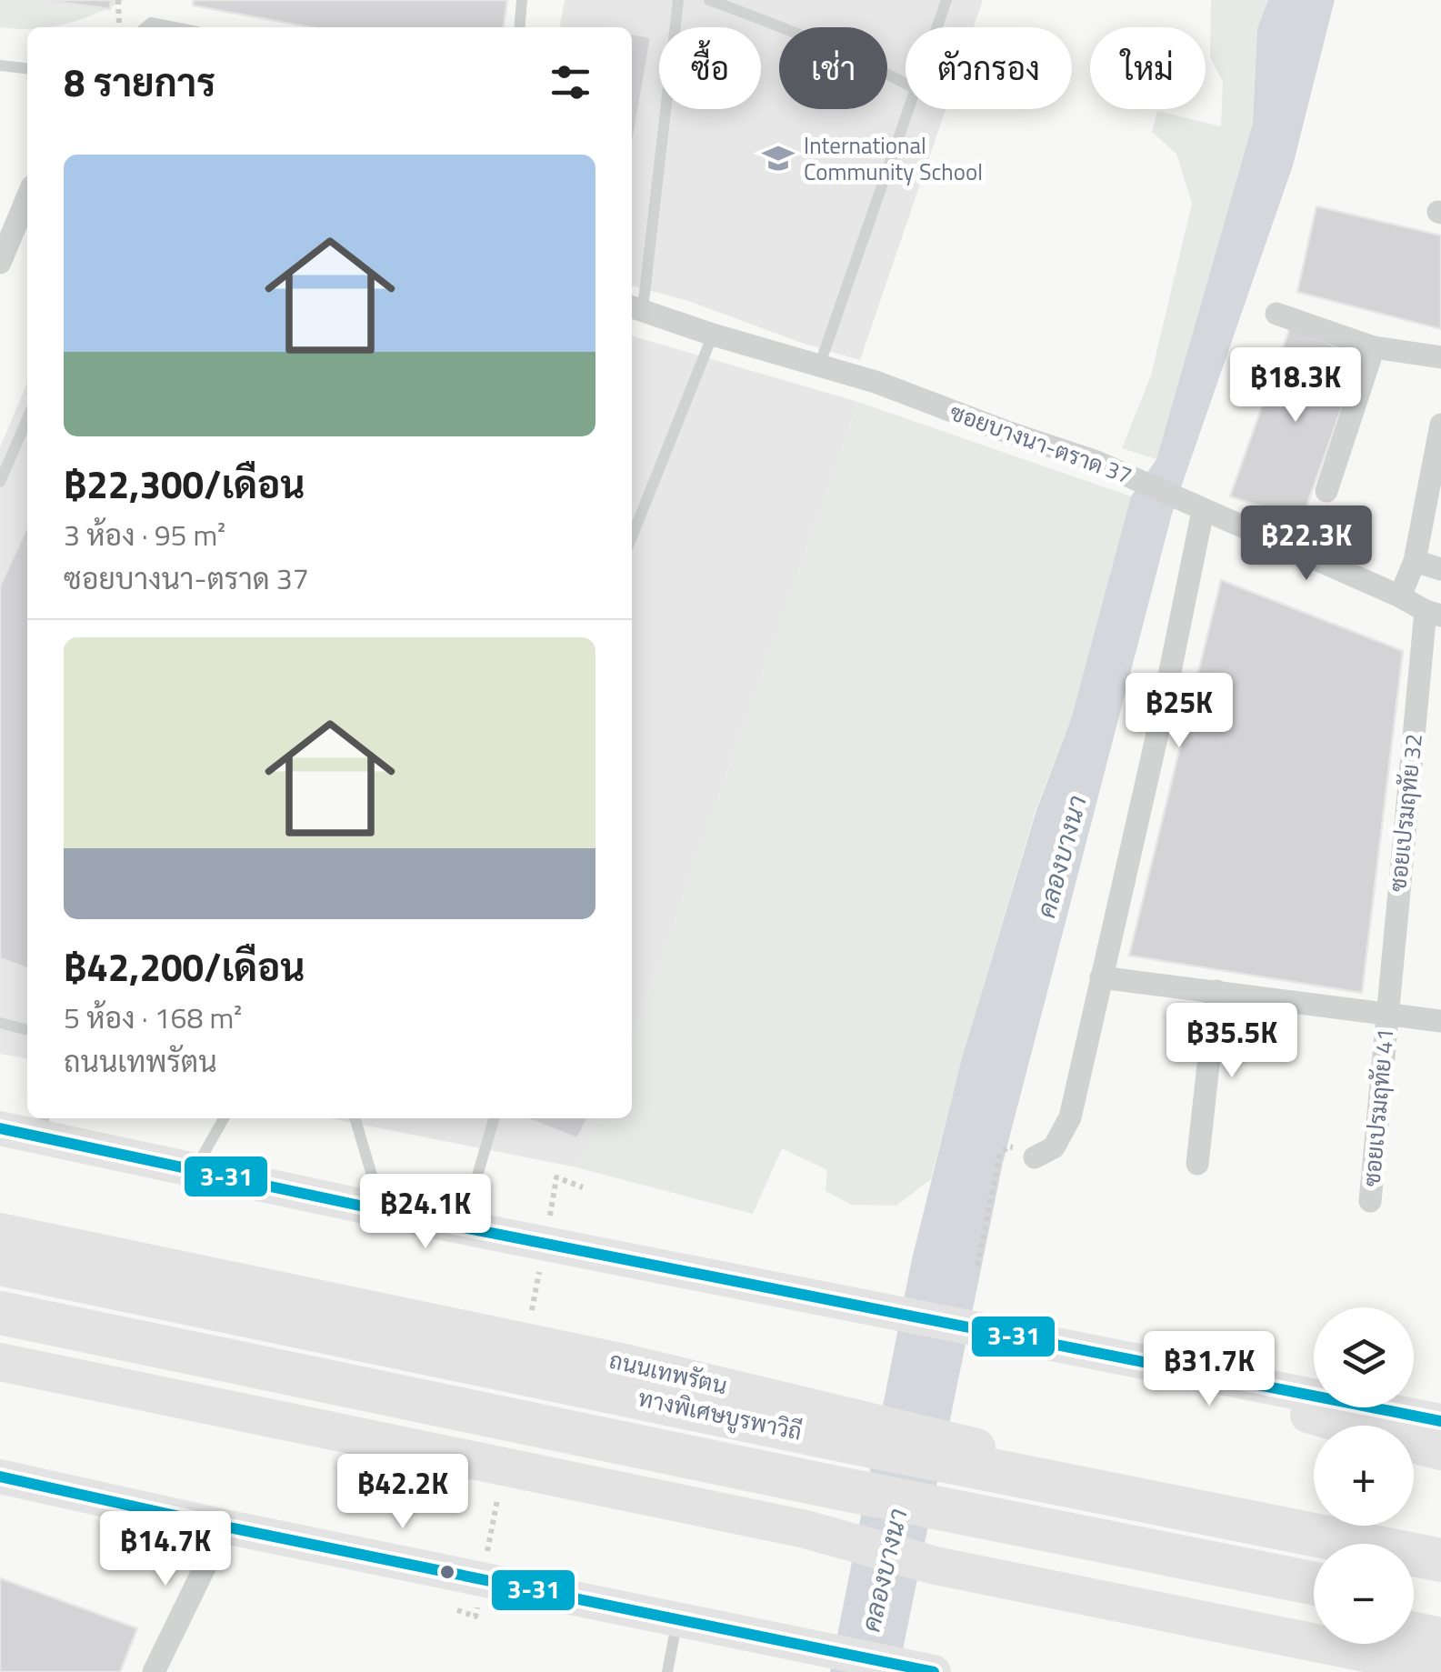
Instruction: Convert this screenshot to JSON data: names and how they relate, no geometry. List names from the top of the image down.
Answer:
{
  "streets": {
    "highway": ["ถนนเทพรัตน", "ทางพิเศษบูรพาวิถี"],
    "street": ["ซอยบางนา-ตราด 37", "ซอยเปรมฤทัย 32", "ซอยเปรมฤทัย 41"]
  },
  "crossings": [
    ["ซอยบางนา-ตราด 37", "ซอยเปรมฤทัย 32"],
    ["ซอยเปรมฤทัย 32", "ซอยเปรมฤทัย 41"]
  ],
  "water": ["คลองบางนา"],
  "places": {
    "school or university": ["International Community School"]
  },
  "lines": ["transit line 3-31"],
  "page": {
    "chip": [
      "ซื้อ",
      "เช่า",
      "ตัวกรอง",
      "ใหม่"
    ],
    "heading": "8 รายการ",
    "list": [
      {
        "name": "฿22,300/เดือน",
        "note": "3 ห้อง · 95 m² · ซอยบางนา-ตราด 37"
      },
      {
        "name": "฿42,200/เดือน",
        "note": "5 ห้อง · 168 m² · ถนนเทพรัตน"
      }
    ],
    "price": [
      "฿18.3K",
      "฿22.3K",
      "฿25K",
      "฿35.5K",
      "฿24.1K",
      "฿31.7K",
      "฿42.2K",
      "฿14.7K"
    ],
    "map_buttons": ["+", "−"]
  }
}
